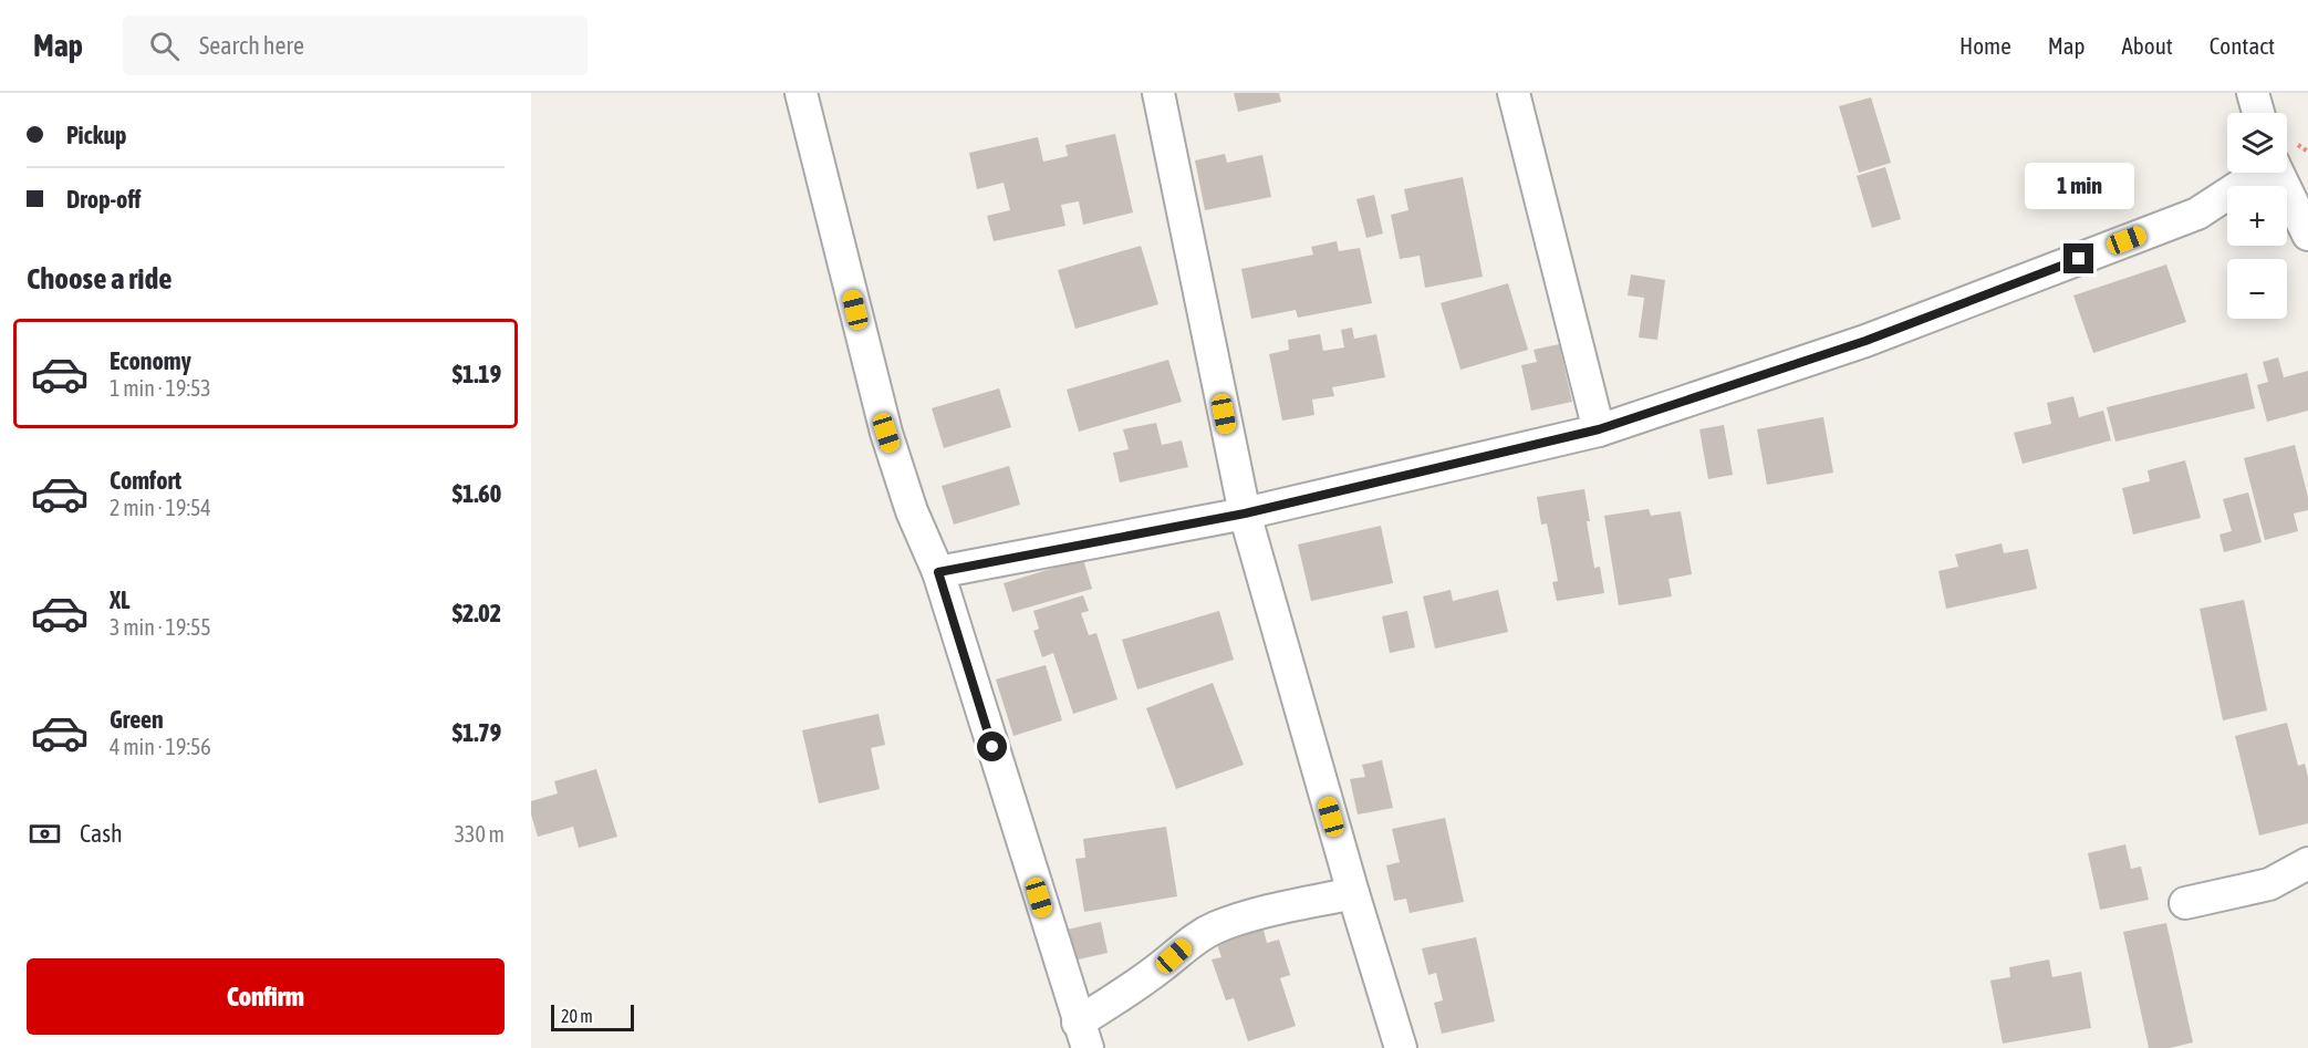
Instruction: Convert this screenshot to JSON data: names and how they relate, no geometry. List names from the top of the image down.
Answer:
{
  "scale_bar": "20 m",
  "page": {
    "header": "Map",
    "search": "Search here",
    "nav": [
      "Home",
      "Map",
      "About",
      "Contact"
    ],
    "banner": ["Pickup", "Drop-off"],
    "map_buttons": ["+", "−"],
    "bubble": "1 min",
    "heading": "Choose a ride",
    "list": [
      {
        "name": "Economy",
        "note": "1 min · 19:53",
        "value": "$1.19"
      },
      {
        "name": "Comfort",
        "note": "2 min · 19:54",
        "value": "$1.60"
      },
      {
        "name": "XL",
        "note": "3 min · 19:55",
        "value": "$2.02"
      },
      {
        "name": "Green",
        "note": "4 min · 19:56",
        "value": "$1.79"
      }
    ],
    "pay": ["Cash", "330 m"],
    "buttons": "Confirm",
    "scale": "20 m"
  }
}
